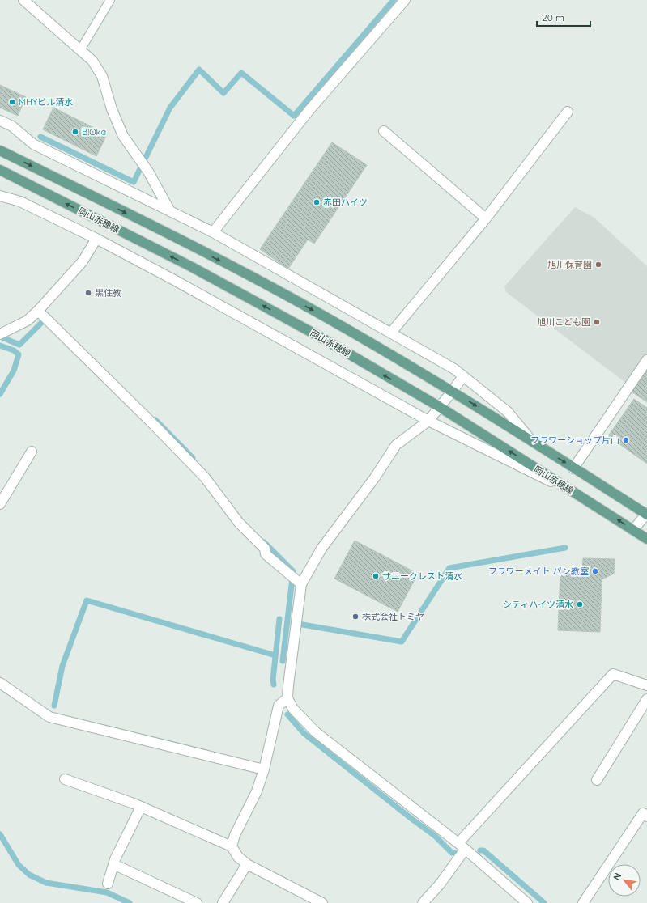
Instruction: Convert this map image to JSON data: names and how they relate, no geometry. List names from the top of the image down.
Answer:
{
  "streets": {
    "main road": ["岡山赤穂線"]
  },
  "places": [
    "MHYビル清水",
    "B!Oka",
    "赤田ハイツ",
    "旭川保育園",
    "黒住教",
    "旭川こども園",
    "フラワーショップ片山",
    "フラワーメイト パン教室",
    "サニークレスト清水",
    "シティハイツ清水",
    "株式会社トミヤ"
  ],
  "scale_bar": "20 m",
  "north": "top left"
}
